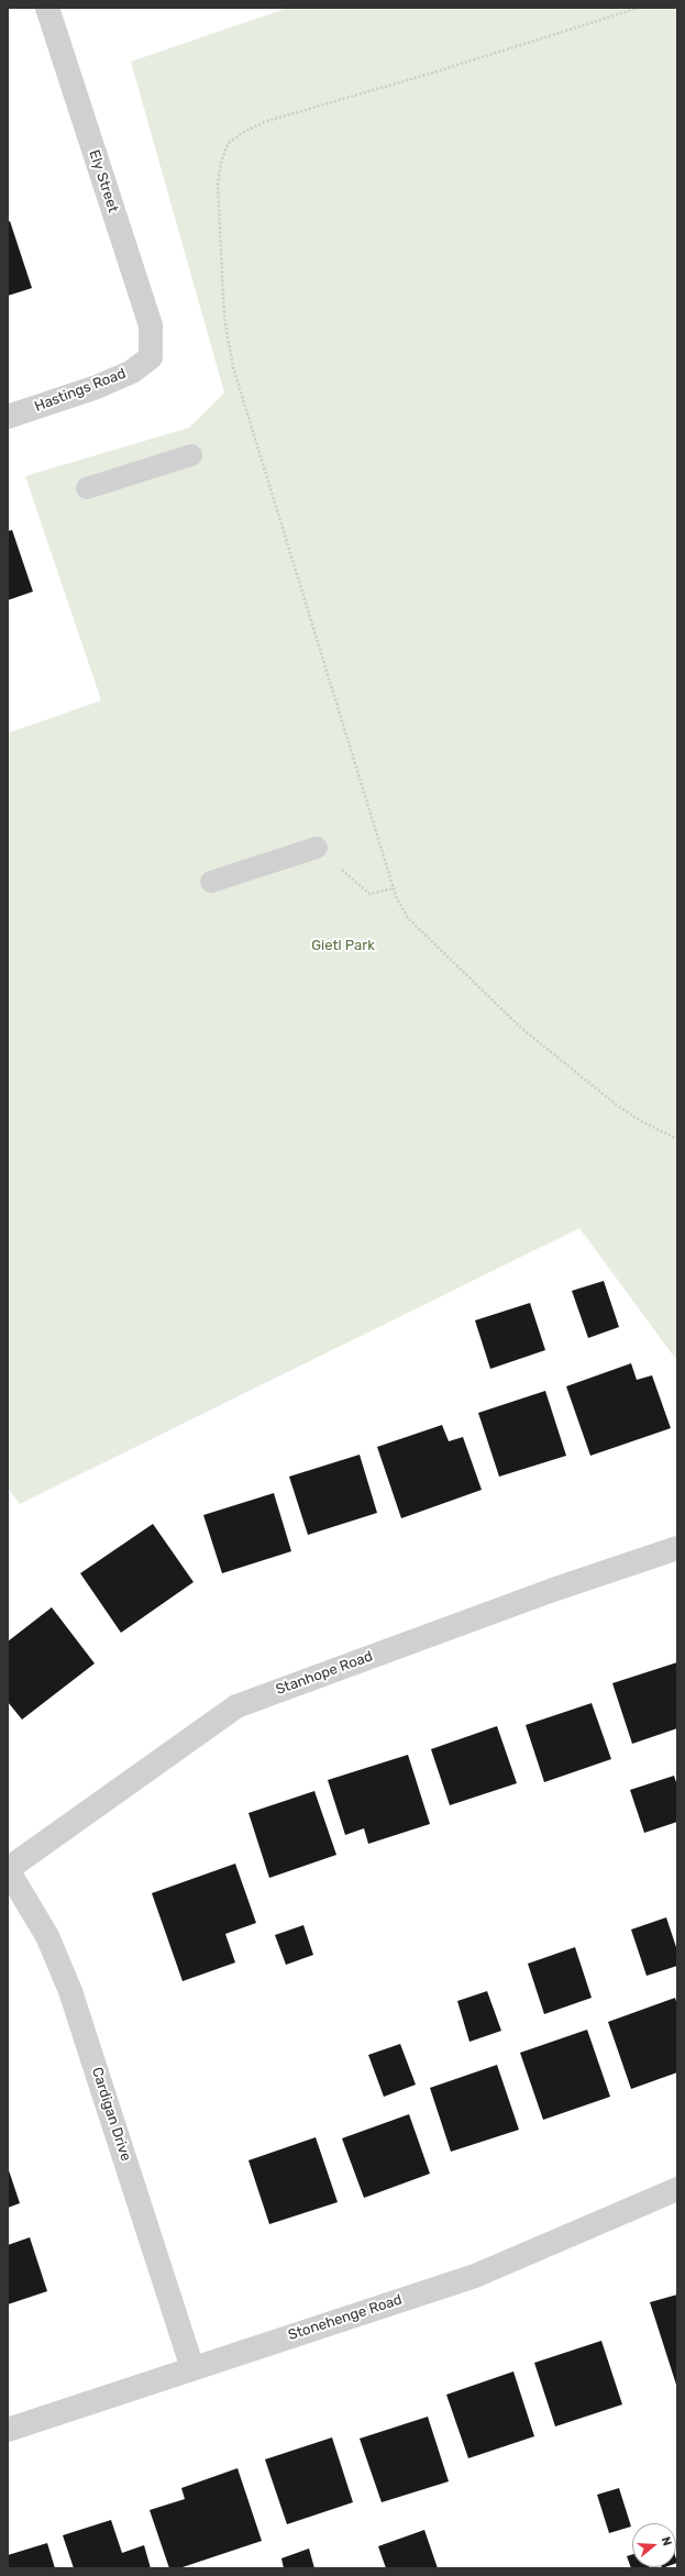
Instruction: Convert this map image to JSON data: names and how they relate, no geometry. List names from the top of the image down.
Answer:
{
  "streets": {
    "street": [
      "Ely Street",
      "Hastings Road",
      "Stanhope Road",
      "Cardigan Drive",
      "Stonehenge Road"
    ]
  },
  "crossings": [
    ["Ely Street", "Hastings Road"],
    ["Stanhope Road", "Cardigan Drive"],
    ["Cardigan Drive", "Stonehenge Road"]
  ],
  "parks": ["Gietl Park"],
  "north": "right"
}
